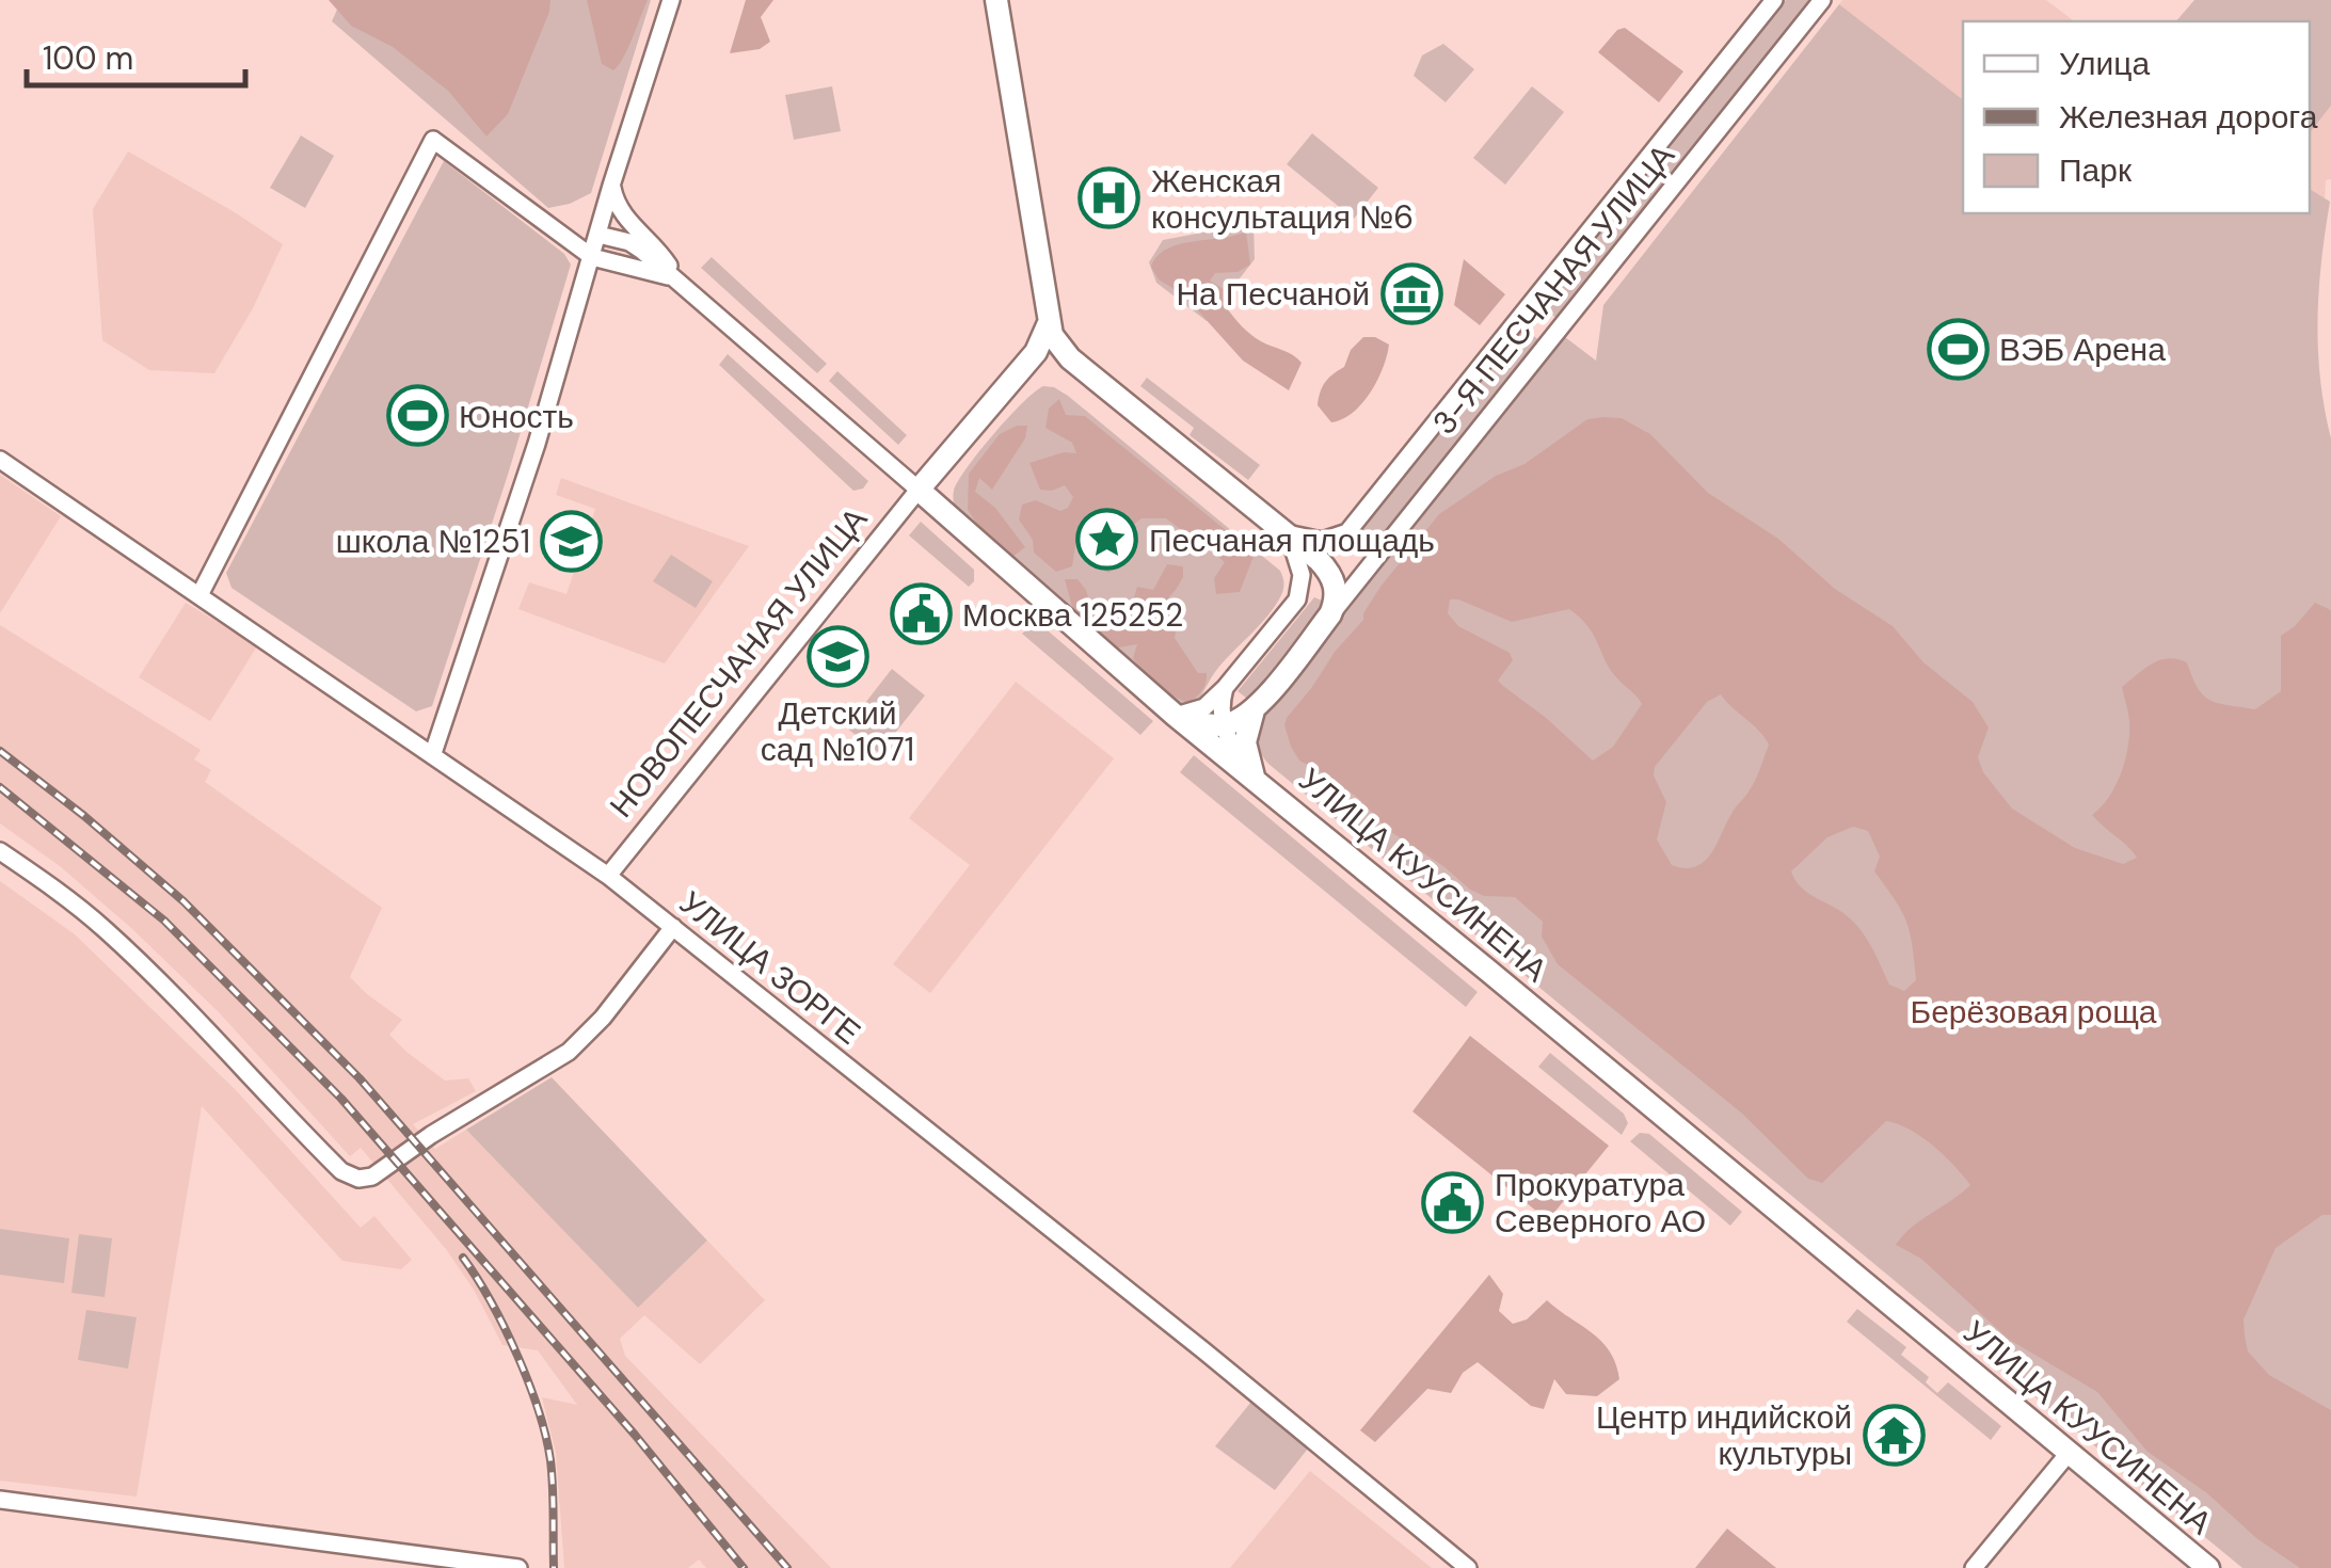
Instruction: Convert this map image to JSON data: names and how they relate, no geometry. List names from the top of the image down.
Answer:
{
  "streets": {
    "main road": ["УЛИЦА КУУСИНЕНА"],
    "street": ["3-Я ПЕСЧАНАЯ УЛИЦА", "НОВОПЕСЧАНАЯ УЛИЦА", "УЛИЦА ЗОРГЕ"]
  },
  "crossings": [
    ["НОВОПЕСЧАНАЯ УЛИЦА", "УЛИЦА КУУСИНЕНА"],
    ["НОВОПЕСЧАНАЯ УЛИЦА", "УЛИЦА ЗОРГЕ"]
  ],
  "parks": ["Берёзовая роща"],
  "places": {
    "hospital": ["Женская консультация №6"],
    "museum": ["На Песчаной"],
    "sports": ["ВЭБ Арена", "Юность"],
    "place": ["Песчаная площадь"],
    "school or university": ["школа №1251", "Детский сад №1071"],
    "public building": ["Москва 125252", "Прокуратура Северного АО"],
    "temple": ["Центр индийской культуры"]
  },
  "legend": ["Улица", "Железная дорога", "Парк"],
  "scale_bar": "100 m"
}
